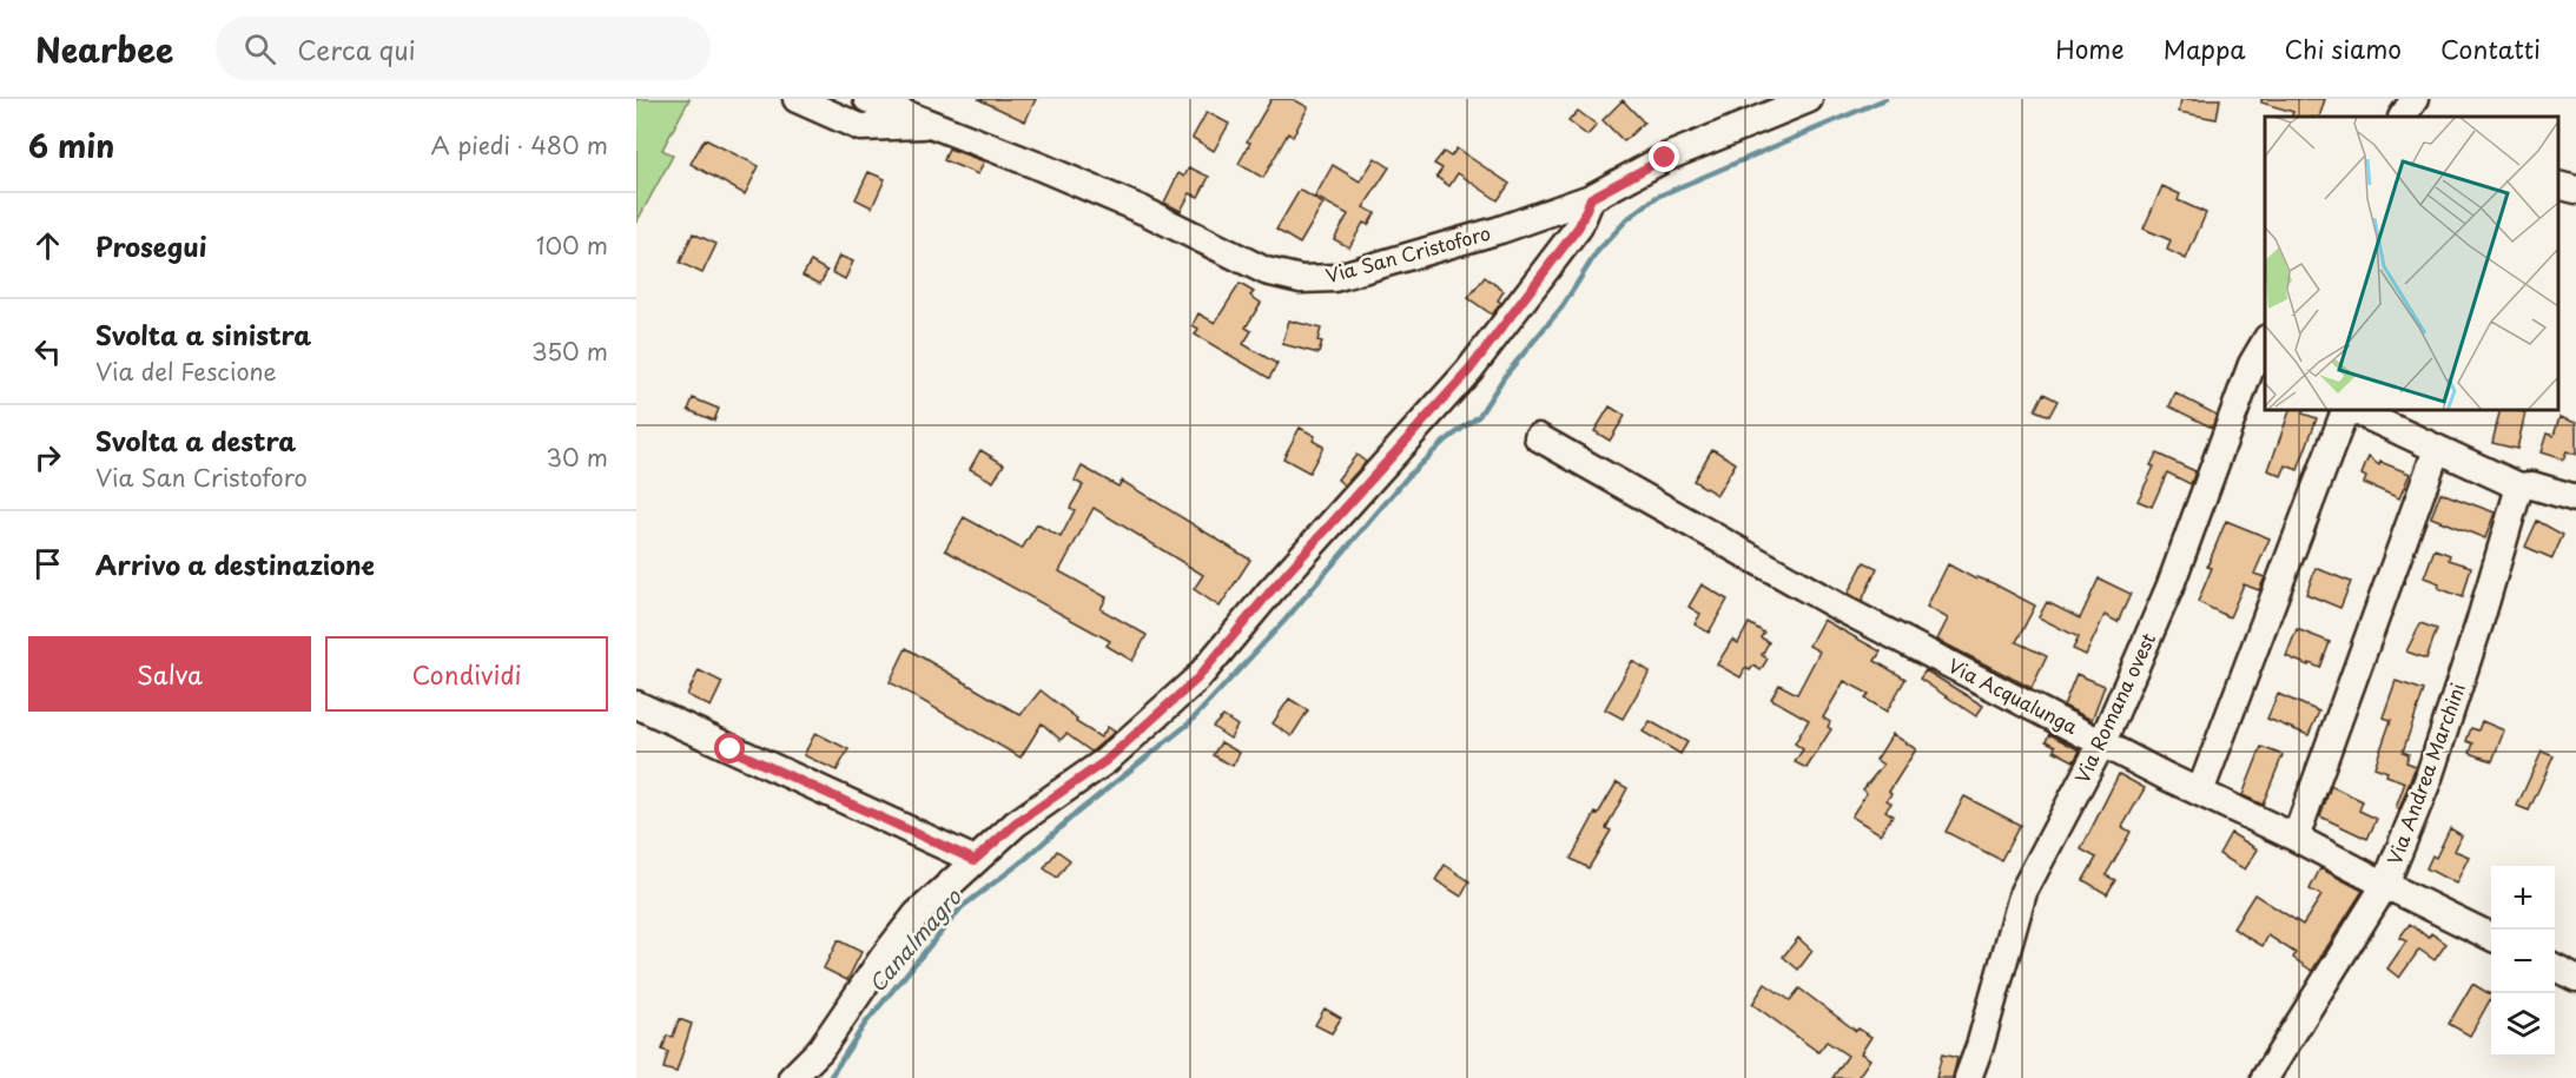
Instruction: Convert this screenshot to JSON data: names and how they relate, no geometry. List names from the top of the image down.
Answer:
{
  "streets": {
    "street": [
      "Via San Cristoforo",
      "Via Acqualunga",
      "Via Romana ovest",
      "Via Andrea Marchini"
    ]
  },
  "crossings": [
    ["Via Acqualunga", "Via Romana ovest"],
    ["Via Acqualunga", "Via Andrea Marchini"]
  ],
  "water": ["Canalmagro"],
  "page": {
    "header": "Nearbee",
    "search": "Cerca qui",
    "nav": [
      "Home",
      "Mappa",
      "Chi siamo",
      "Contatti"
    ],
    "heading": ["6 min", "A piedi · 480 m"],
    "list": [
      ["Prosegui", "100 m"],
      ["Svolta a sinistra", "Via del Fescione", "350 m"],
      ["Svolta a destra", "Via San Cristoforo", "30 m"],
      "Arrivo a destinazione"
    ],
    "buttons": ["Salva", "Condividi"],
    "map_buttons": ["+", "−"]
  }
}
